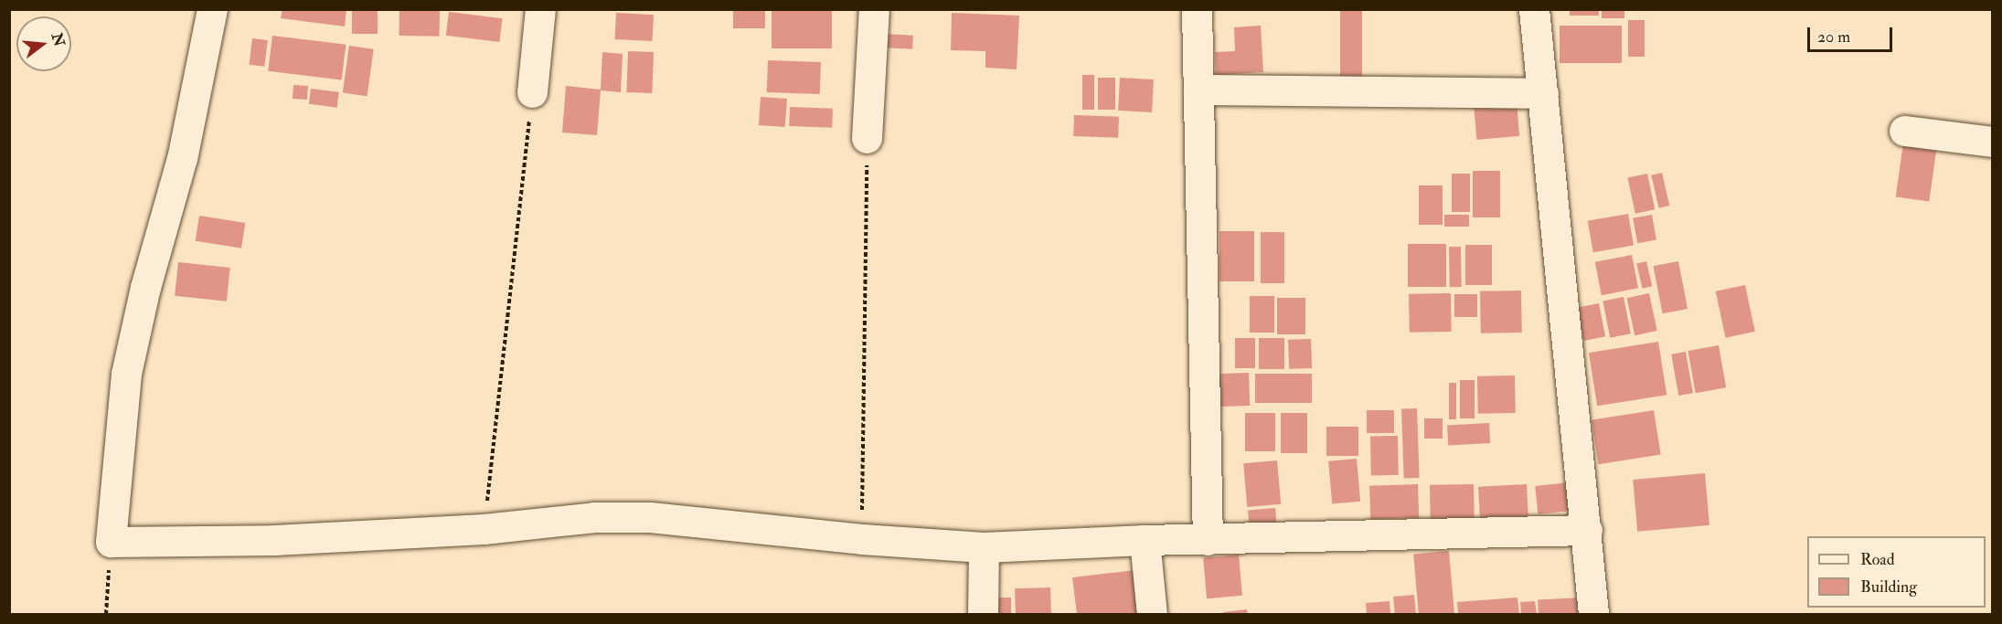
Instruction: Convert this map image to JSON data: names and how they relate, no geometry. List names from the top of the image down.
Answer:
{
  "legend": ["Road", "Building"],
  "scale_bar": "20 m",
  "north": "right"
}
